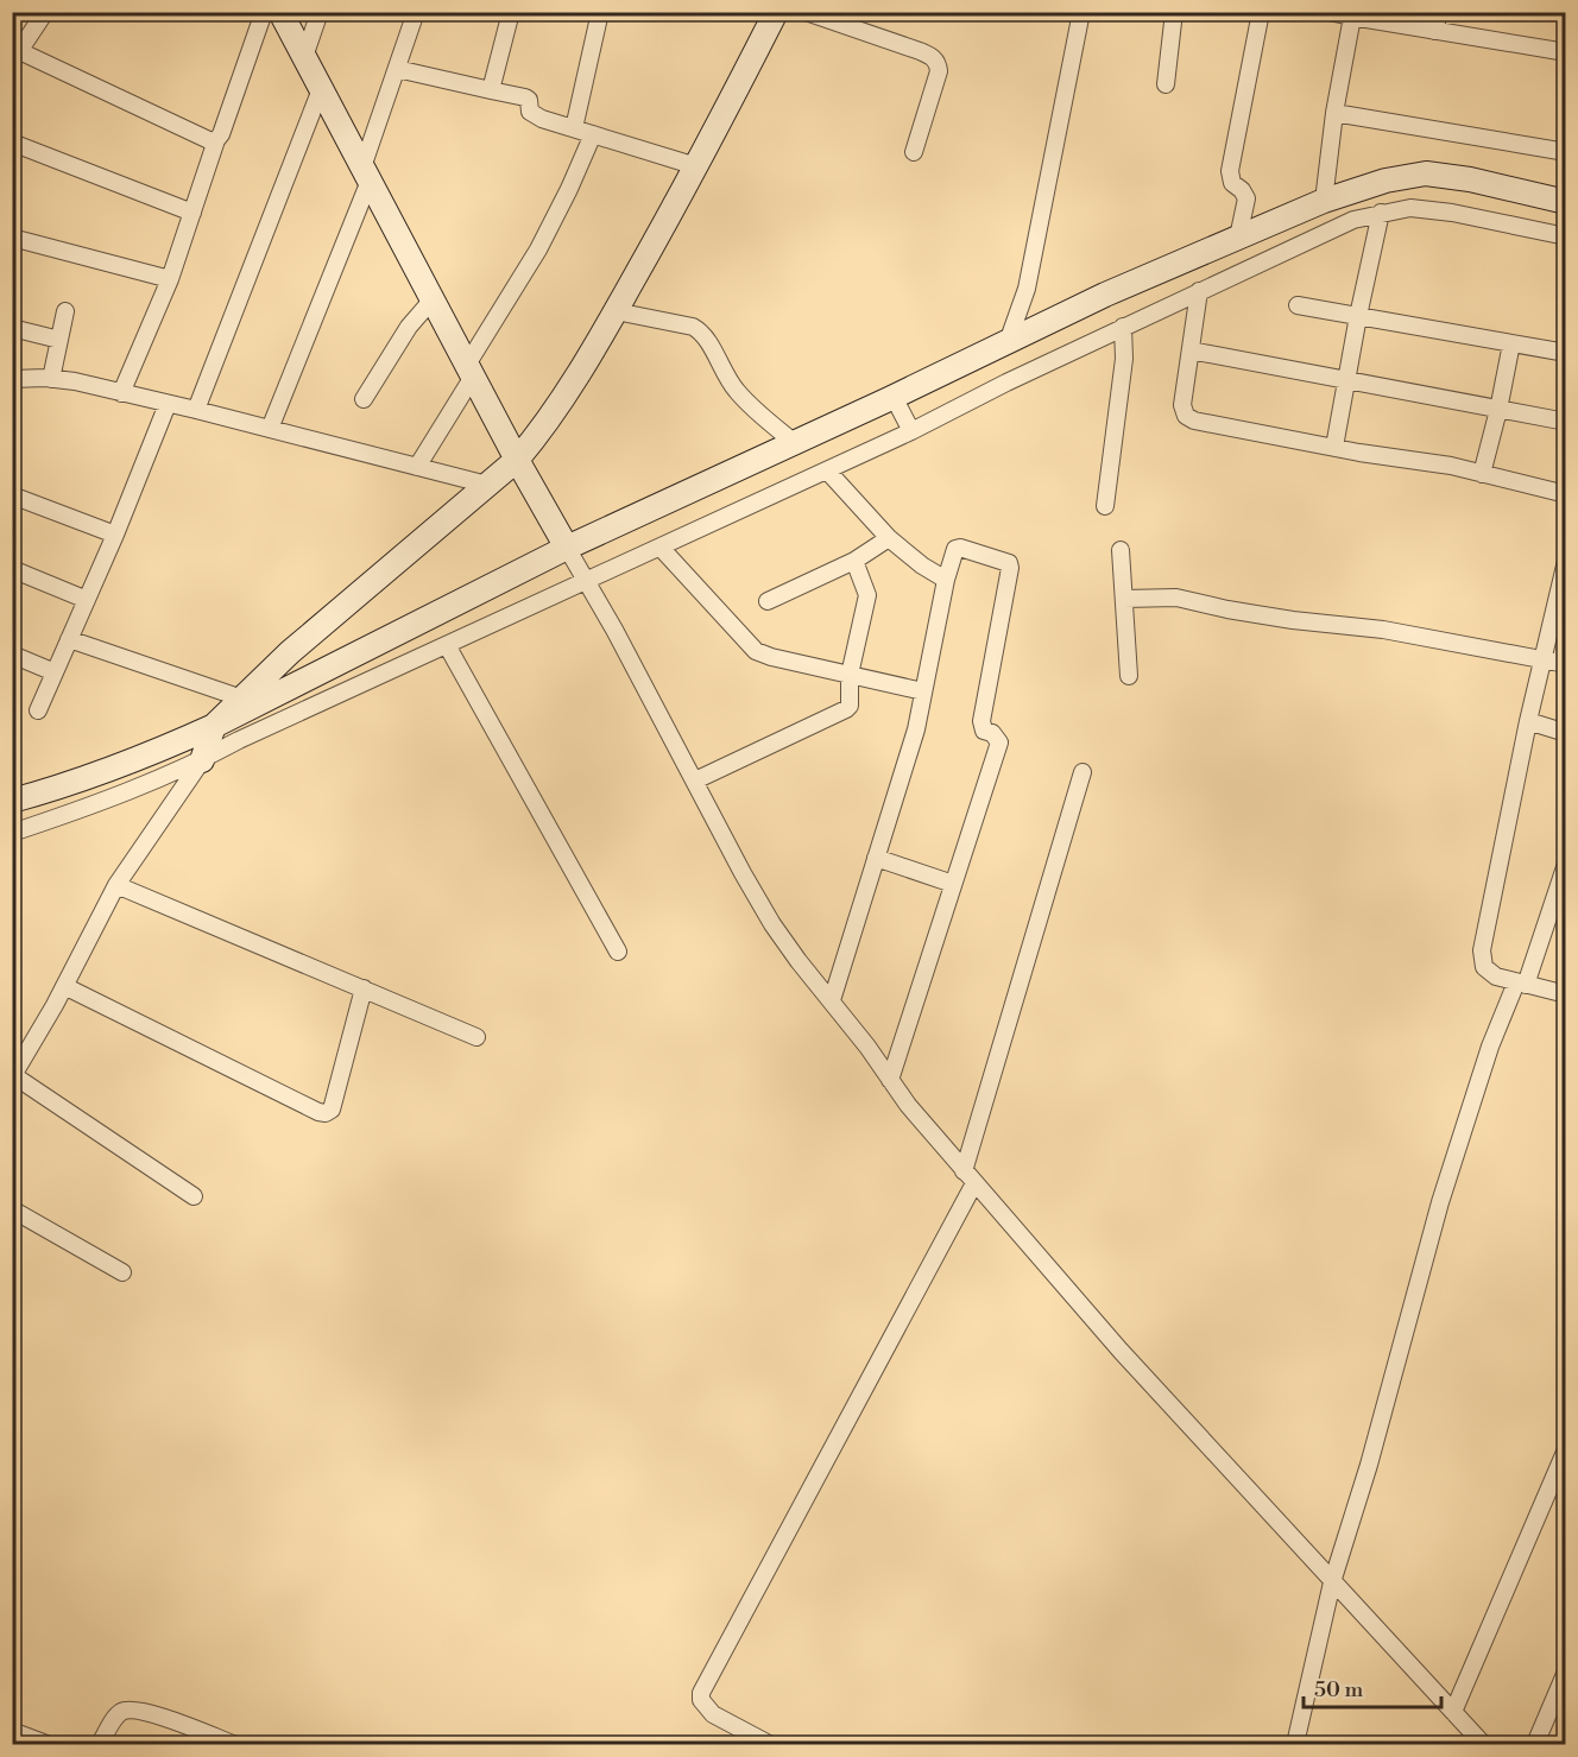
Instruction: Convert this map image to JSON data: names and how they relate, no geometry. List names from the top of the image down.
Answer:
{
  "scale_bar": "50 m"
}
